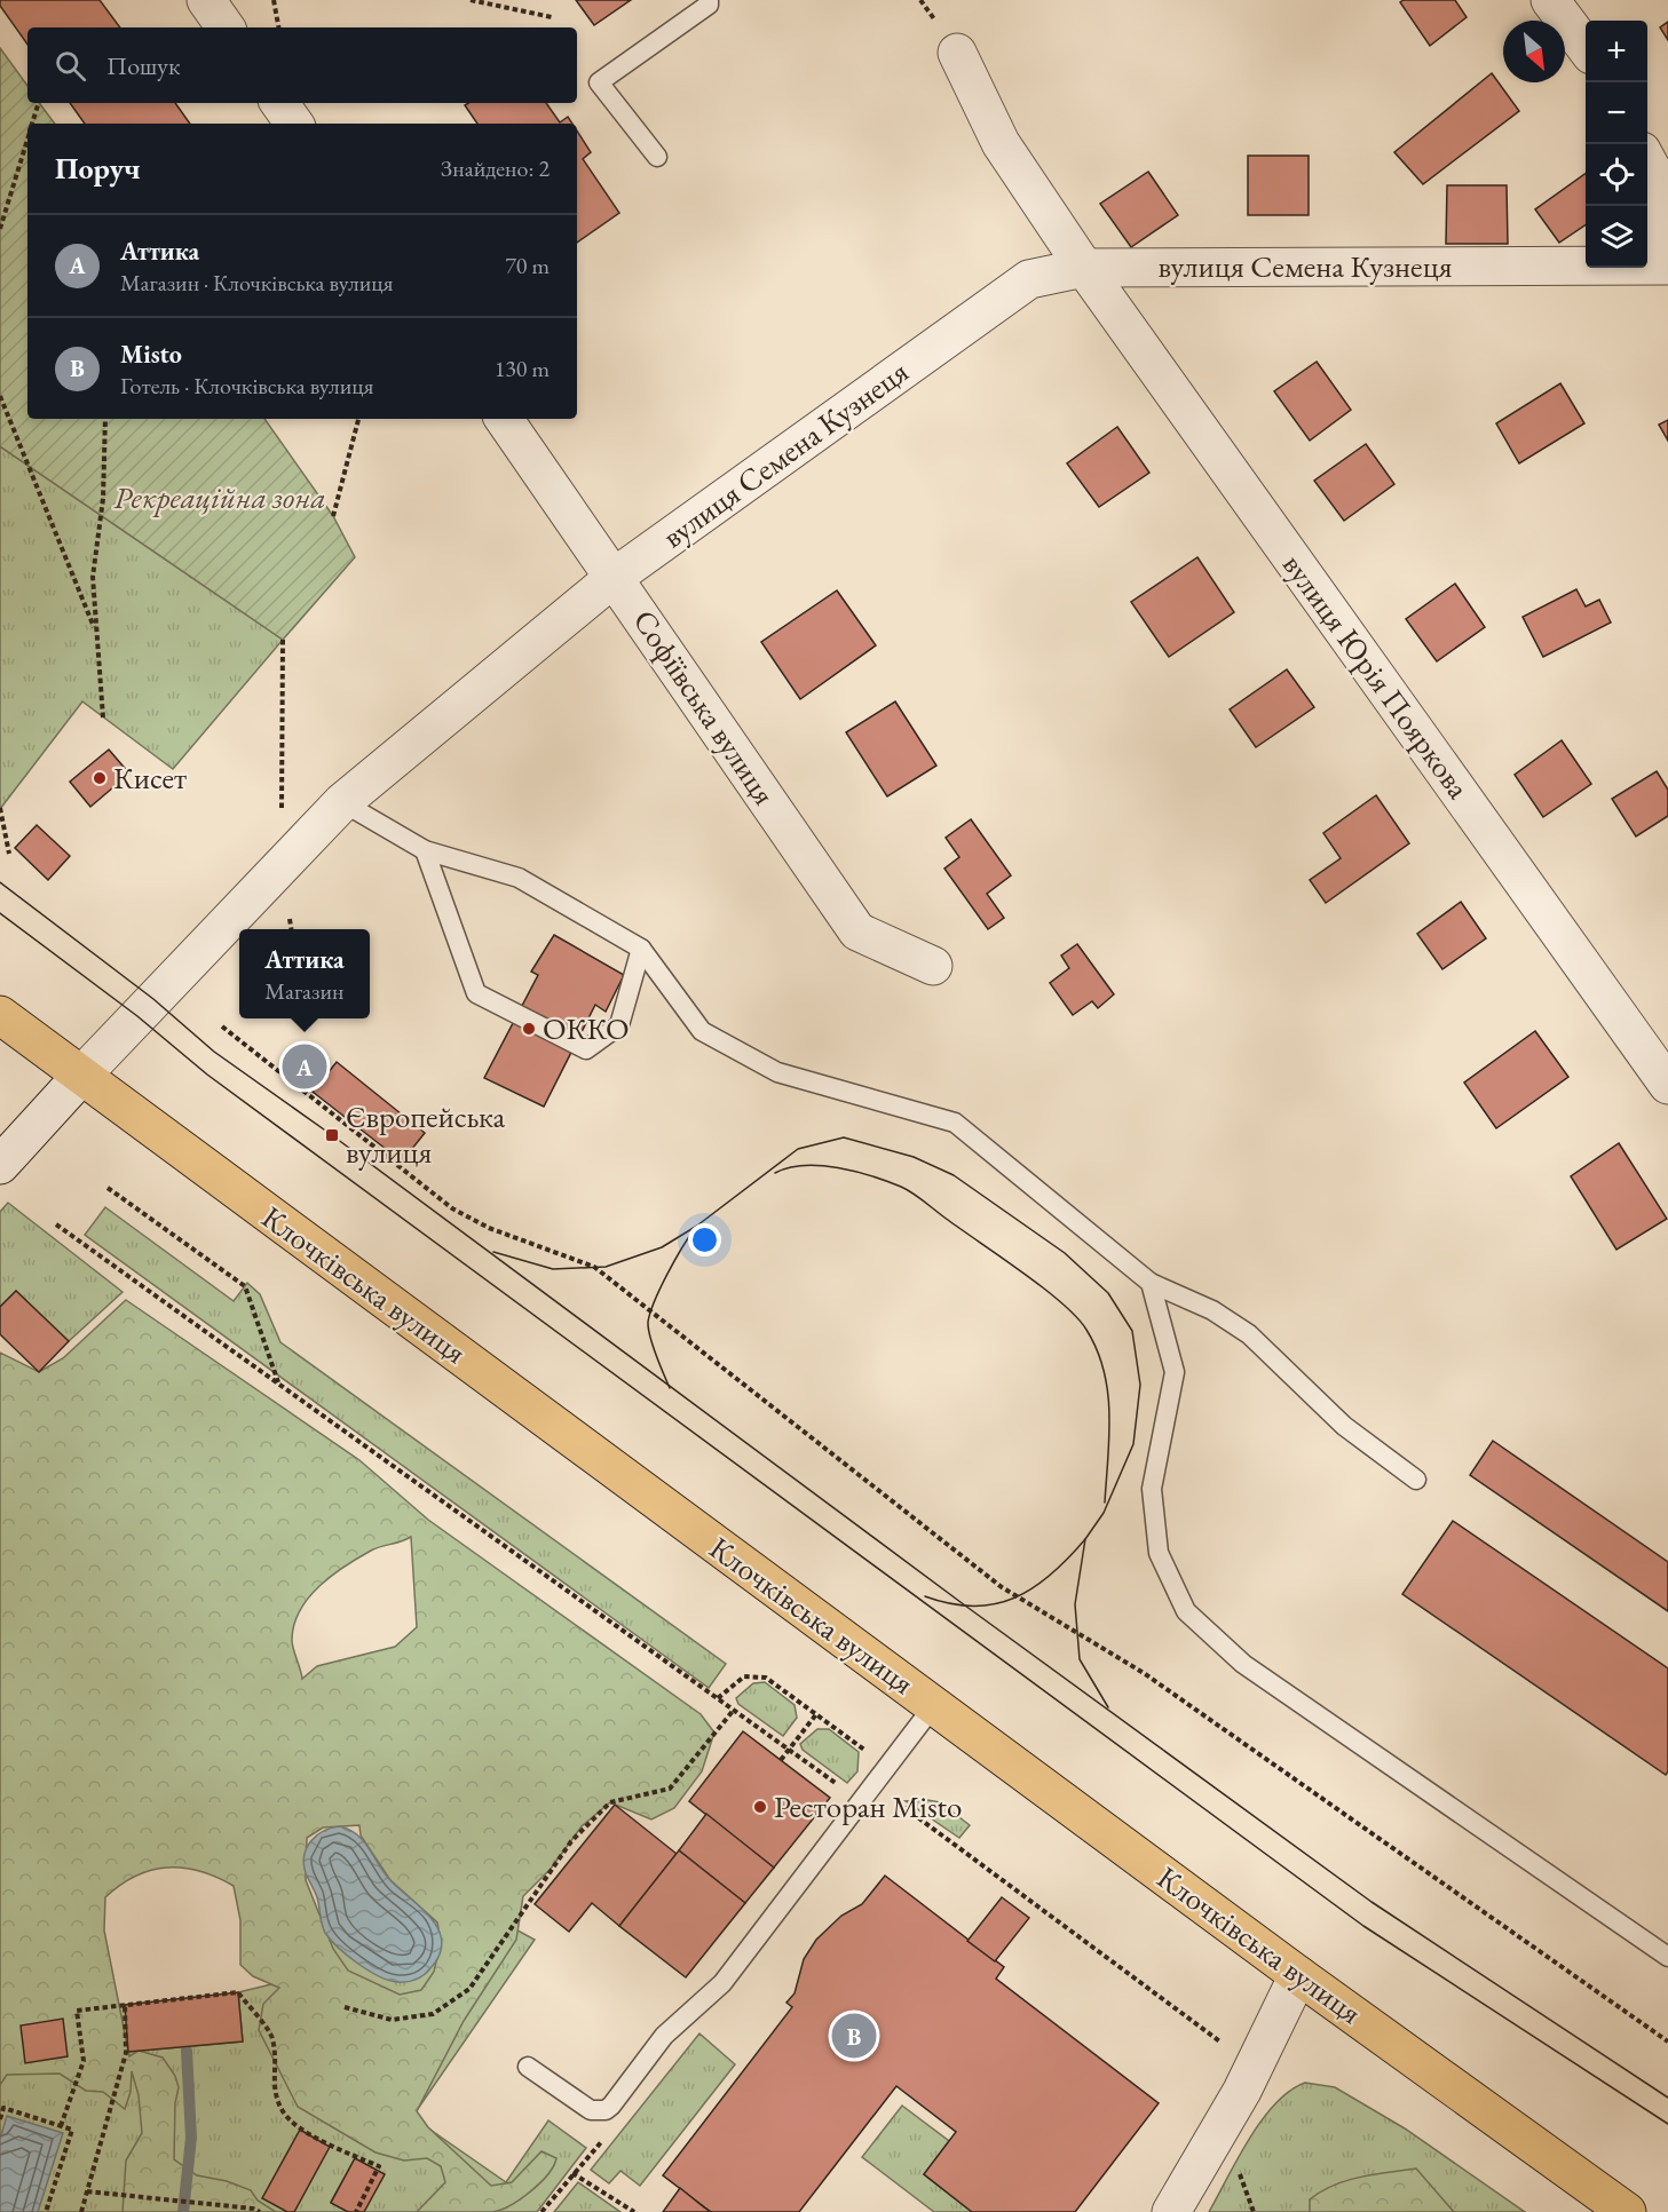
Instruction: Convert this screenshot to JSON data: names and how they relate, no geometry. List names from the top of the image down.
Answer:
{
  "streets": {
    "main road": ["Клочківська вулиця"],
    "street": ["вулиця Семена Кузнеця", "вулиця Юрія Пояркова", "Софіївська вулиця"]
  },
  "crossings": [
    ["вулиця Семена Кузнеця", "вулиця Юрія Пояркова"],
    ["вулиця Семена Кузнеця", "Софіївська вулиця"],
    ["вулиця Семена Кузнеця", "Клочківська вулиця"]
  ],
  "parks": ["Рекреаційна зона"],
  "places": {
    "other": ["Кисет", "ОККО", "Ресторан Misto"],
    "transit": ["Європейська вулиця"]
  },
  "north": "bottom right",
  "page": {
    "map_buttons": ["+", "−"],
    "search": "Пошук",
    "heading": ["Поруч", "Знайдено: 2"],
    "list": [
      {
        "mark": "A",
        "name": "Аттика",
        "note": "Магазин · Клочківська вулиця",
        "value": "70 m"
      },
      {
        "mark": "B",
        "name": "Misto",
        "note": "Готель · Клочківська вулиця",
        "value": "130 m"
      }
    ],
    "popup": ["Аттика", "Магазин"],
    "pins": ["A", "B"]
  }
}
